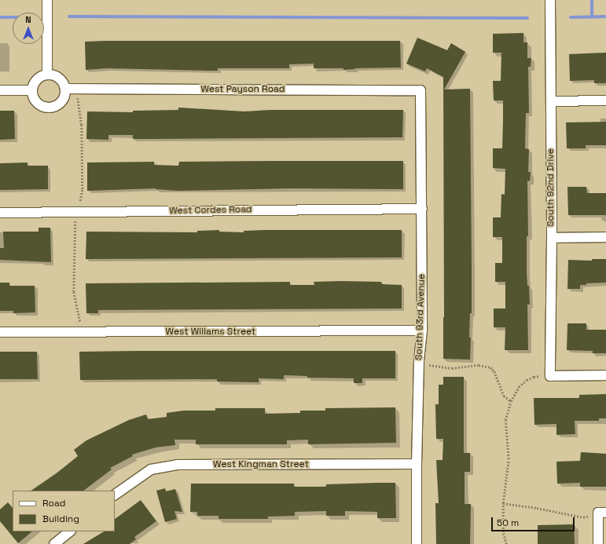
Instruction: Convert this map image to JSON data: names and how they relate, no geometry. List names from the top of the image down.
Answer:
{
  "streets": {
    "street": [
      "West Payson Road",
      "South 92nd Drive",
      "West Cordes Road",
      "South 93rd Avenue",
      "West Willams Street",
      "West Kingman Street"
    ]
  },
  "crossings": [
    ["West Payson Road", "South 93rd Avenue"],
    ["West Cordes Road", "South 93rd Avenue"],
    ["South 93rd Avenue", "West Willams Street"],
    ["South 93rd Avenue", "West Kingman Street"]
  ],
  "legend": ["Road", "Building"],
  "scale_bar": "50 m",
  "north": "top"
}
